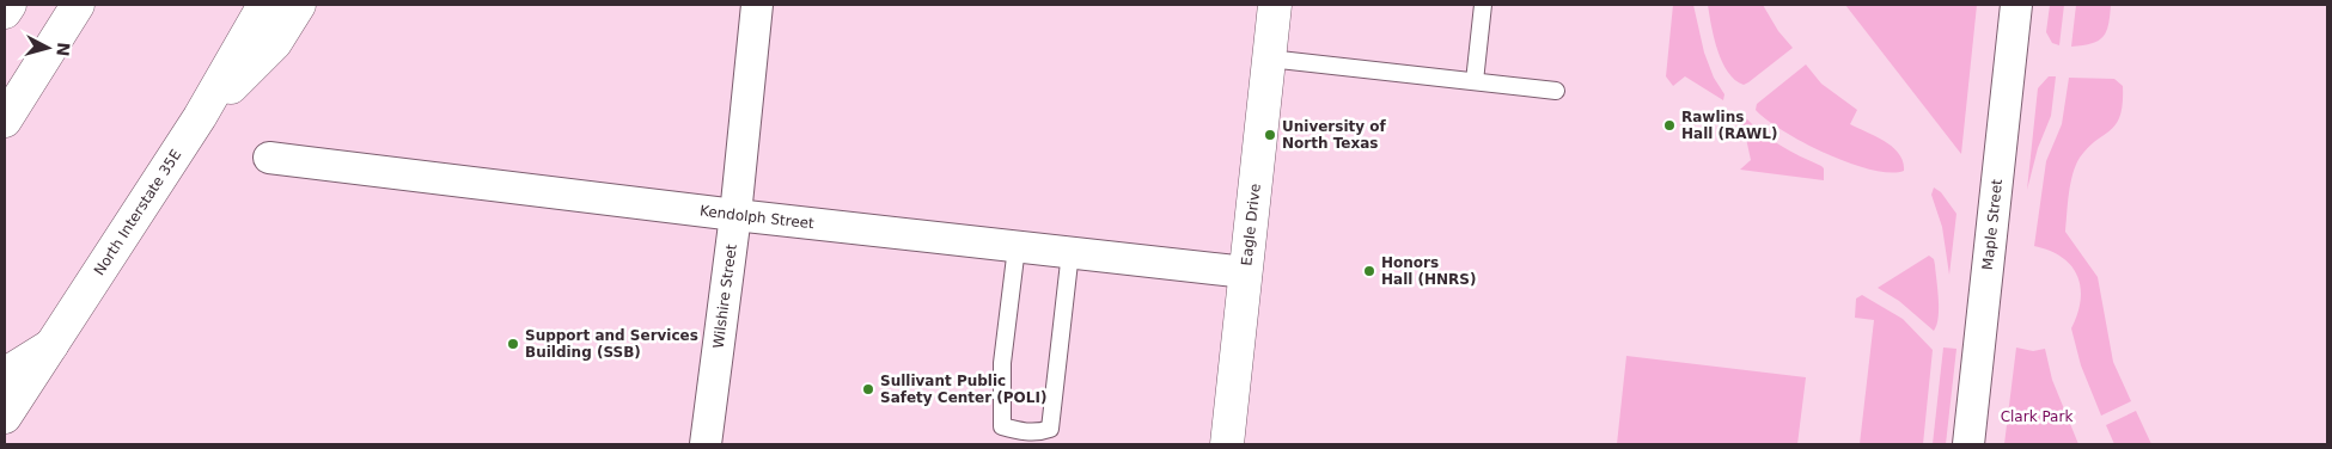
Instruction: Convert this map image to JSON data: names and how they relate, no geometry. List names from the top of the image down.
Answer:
{
  "streets": {
    "main road": ["North Interstate 35E", "Eagle Drive"],
    "street": ["Kendolph Street", "Maple Street", "Wilshire Street"]
  },
  "crossings": [
    ["Kendolph Street", "Eagle Drive"],
    ["Kendolph Street", "Wilshire Street"]
  ],
  "parks": ["Clark Park"],
  "places": [
    "Rawlins Hall (RAWL)",
    "University of North Texas",
    "Honors Hall (HNRS)",
    "Support and Services Building (SSB)",
    "Sullivant Public Safety Center (POLI)"
  ],
  "north": "right"
}
